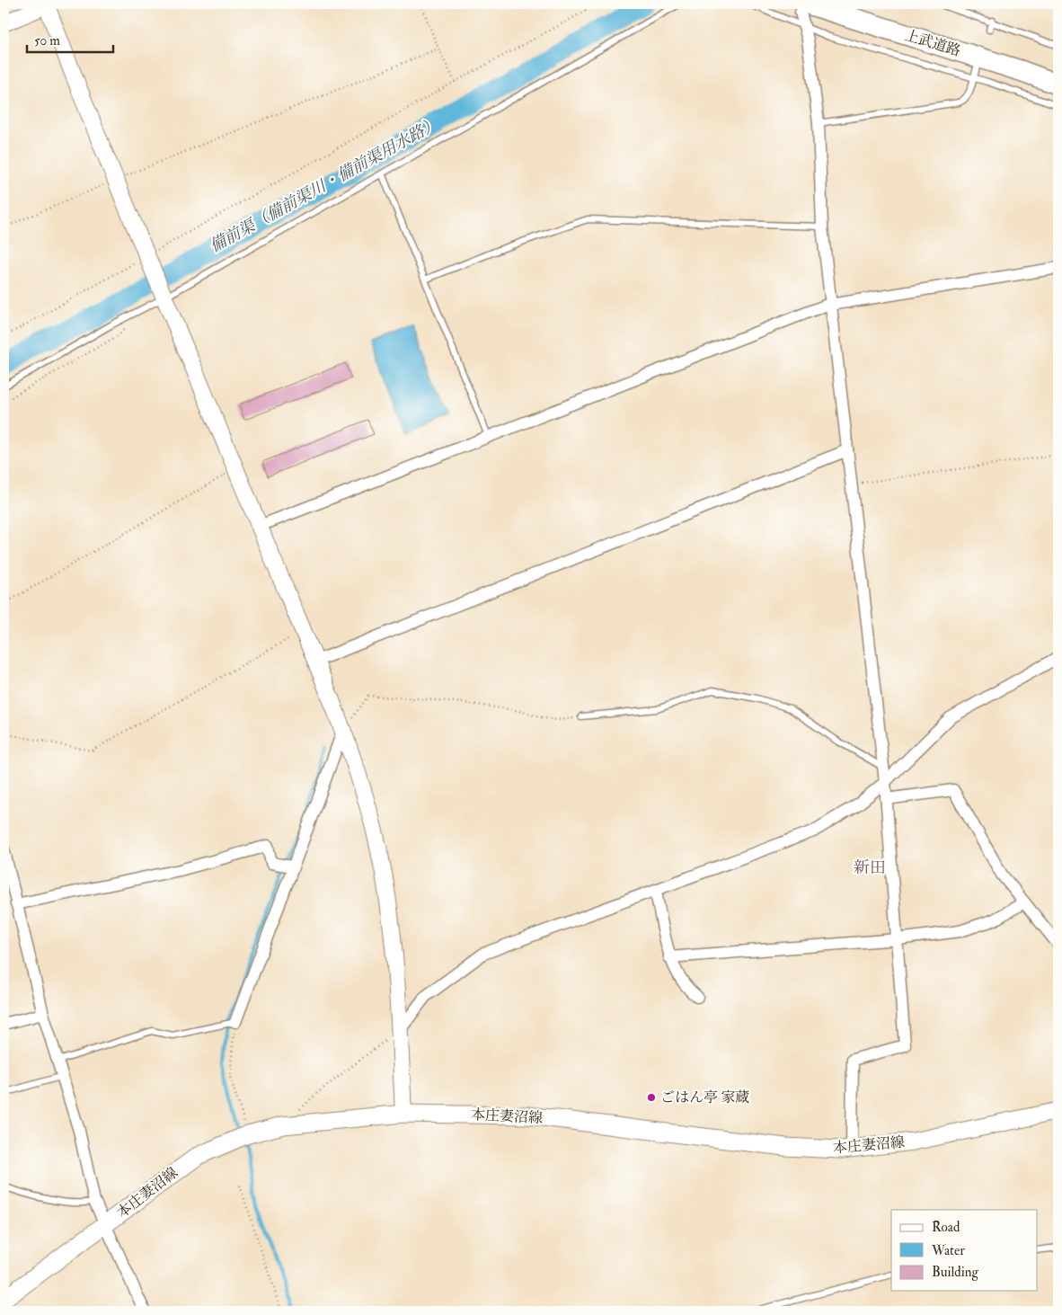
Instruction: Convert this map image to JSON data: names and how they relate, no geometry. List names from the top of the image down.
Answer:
{
  "streets": {
    "highway": ["上武道路"],
    "main road": ["本庄妻沼線"]
  },
  "districts": ["新田"],
  "water": ["備前渠（備前渠川・備前渠用水路）"],
  "places": ["ごはん亭 家蔵"],
  "legend": ["Road", "Water", "Building"],
  "scale_bar": "50 m"
}
